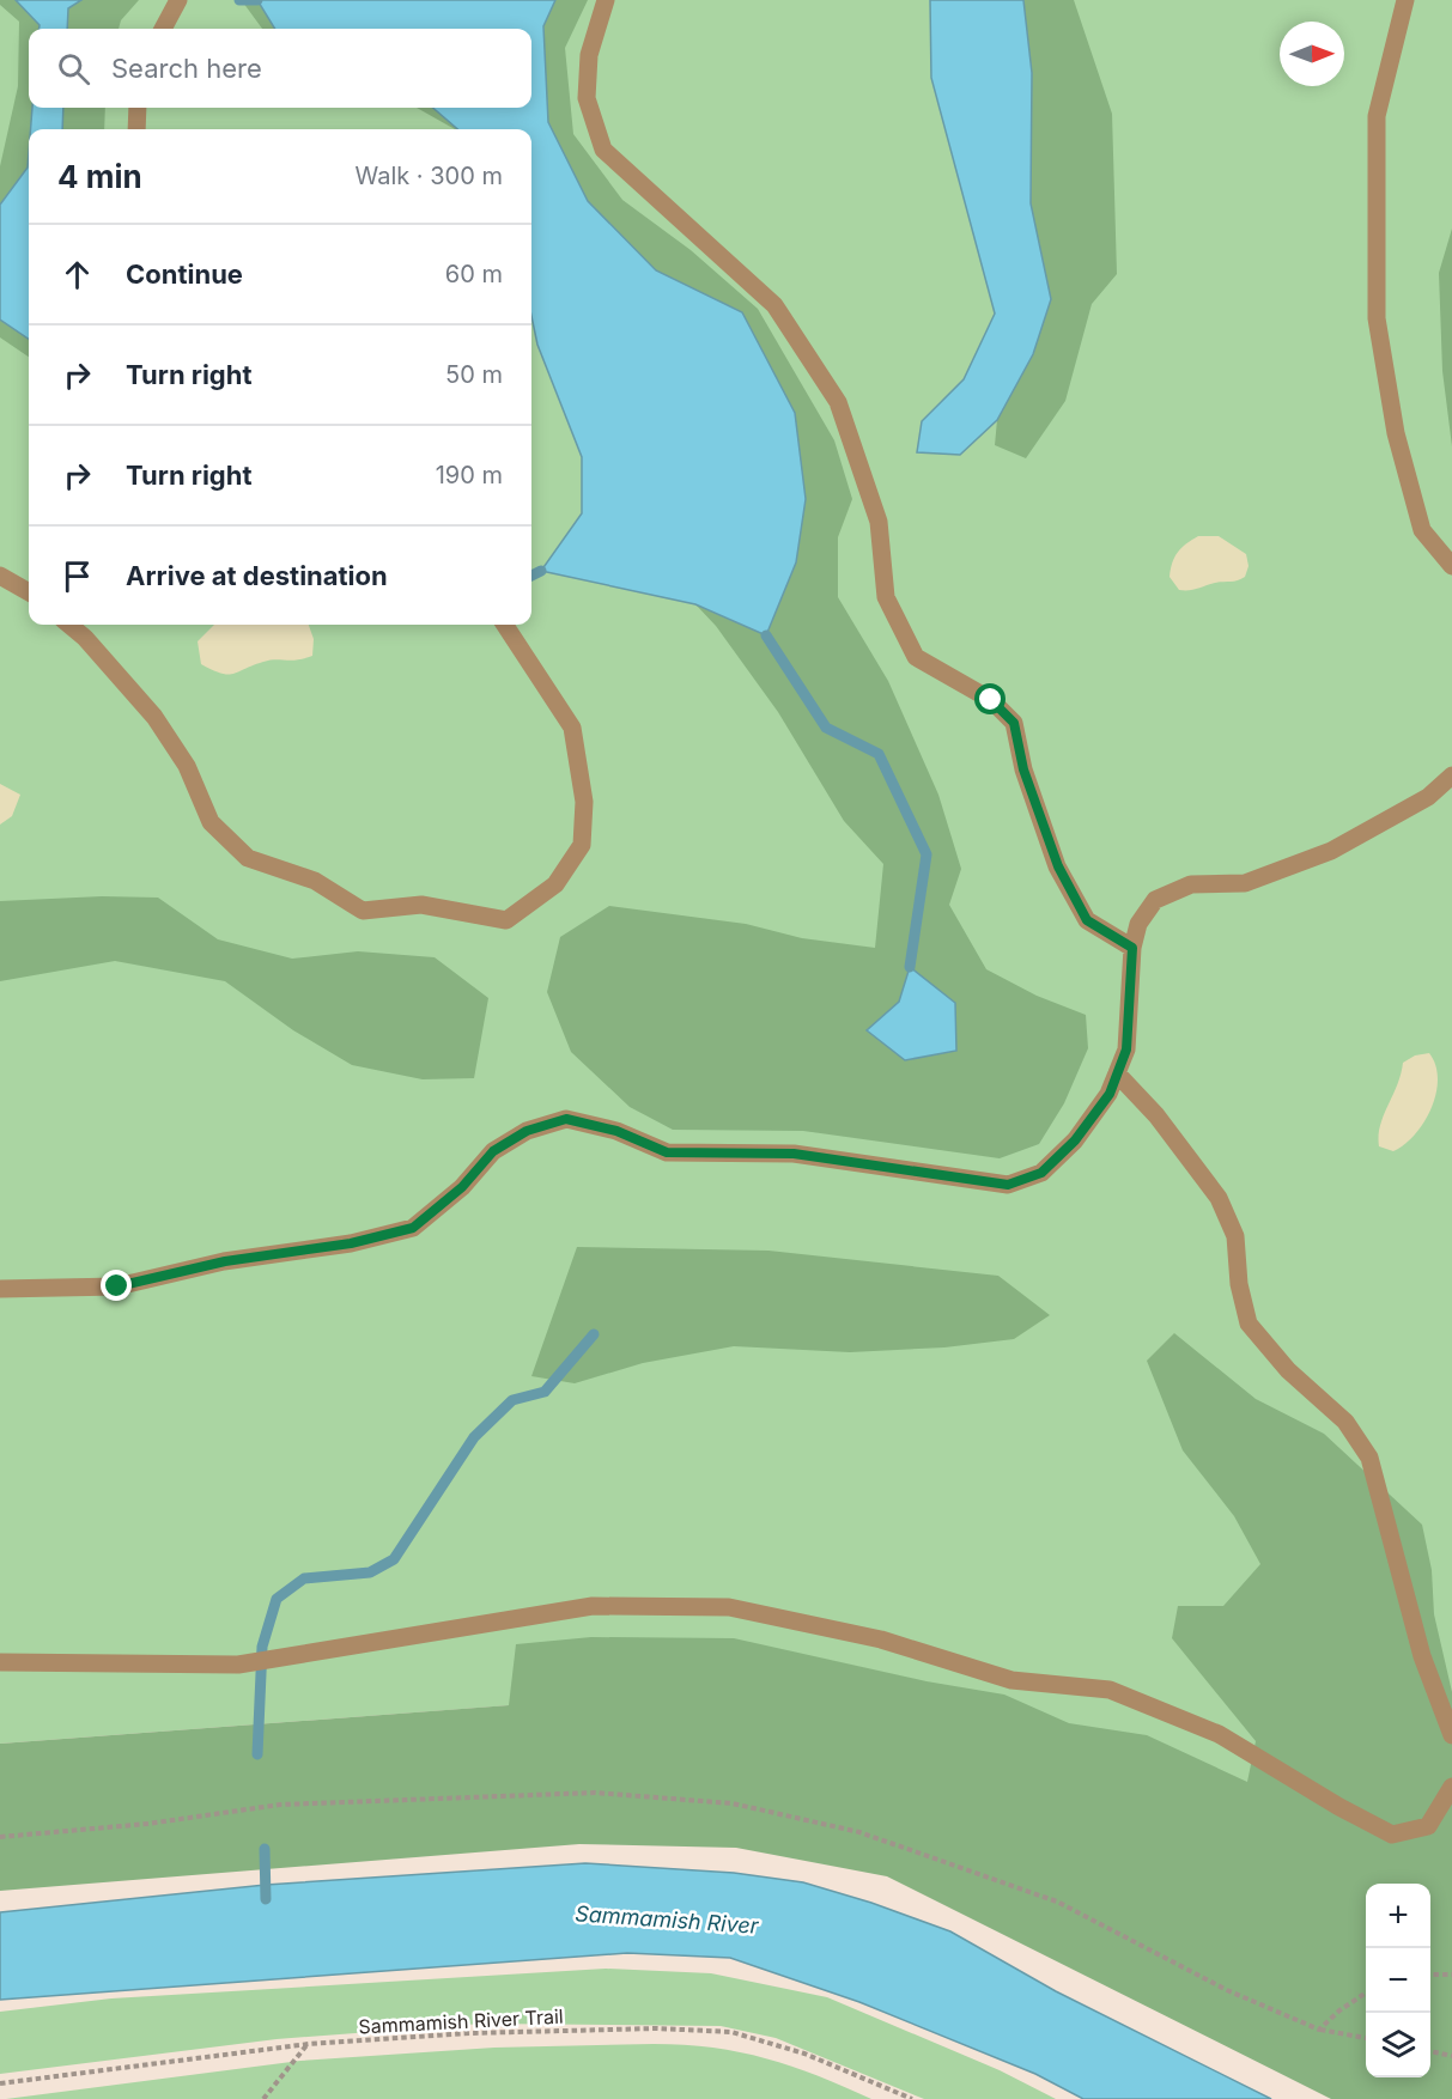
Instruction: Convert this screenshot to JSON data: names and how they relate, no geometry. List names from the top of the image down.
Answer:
{
  "streets": {
    "path": ["Sammamish River Trail"]
  },
  "water": ["Sammamish River"],
  "north": "right",
  "page": {
    "search": "Search here",
    "heading": ["4 min", "Walk · 300 m"],
    "list": [
      ["Continue", "60 m"],
      ["Turn right", "50 m"],
      ["Turn right", "190 m"],
      "Arrive at destination"
    ],
    "map_buttons": ["+", "−"]
  }
}
